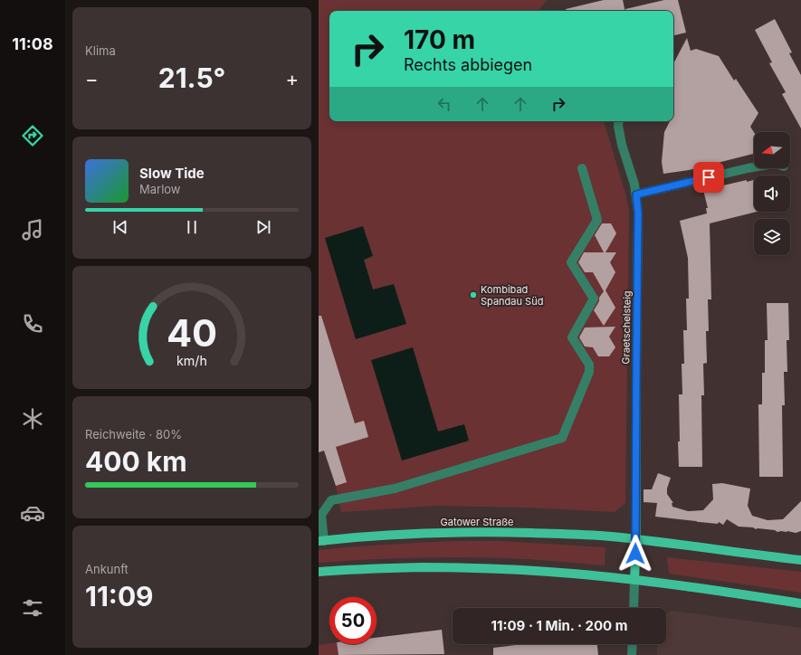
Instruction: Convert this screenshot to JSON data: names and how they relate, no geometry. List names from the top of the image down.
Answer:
{
  "streets": {
    "main road": ["Gatower Straße"],
    "street": ["Graetschelsteig"]
  },
  "crossings": [
    ["Graetschelsteig", "Gatower Straße"]
  ],
  "places": ["Kombibad Spandau Süd"],
  "north": "left",
  "page": {
    "tabs": "11:08",
    "tile": [
      "Klima",
      ["Reichweite · 80%", "400 km"],
      ["Ankunft", "11:09"]
    ],
    "turn": ["170 m", "Rechts abbiegen"],
    "heat": ["−", "21.5°", "+"],
    "song": ["Slow Tide", "Marlow"],
    "limit": "50",
    "trip": "11:09 · 1 Min. · 200 m",
    "gauge": ["40", "km/h"]
  }
}
